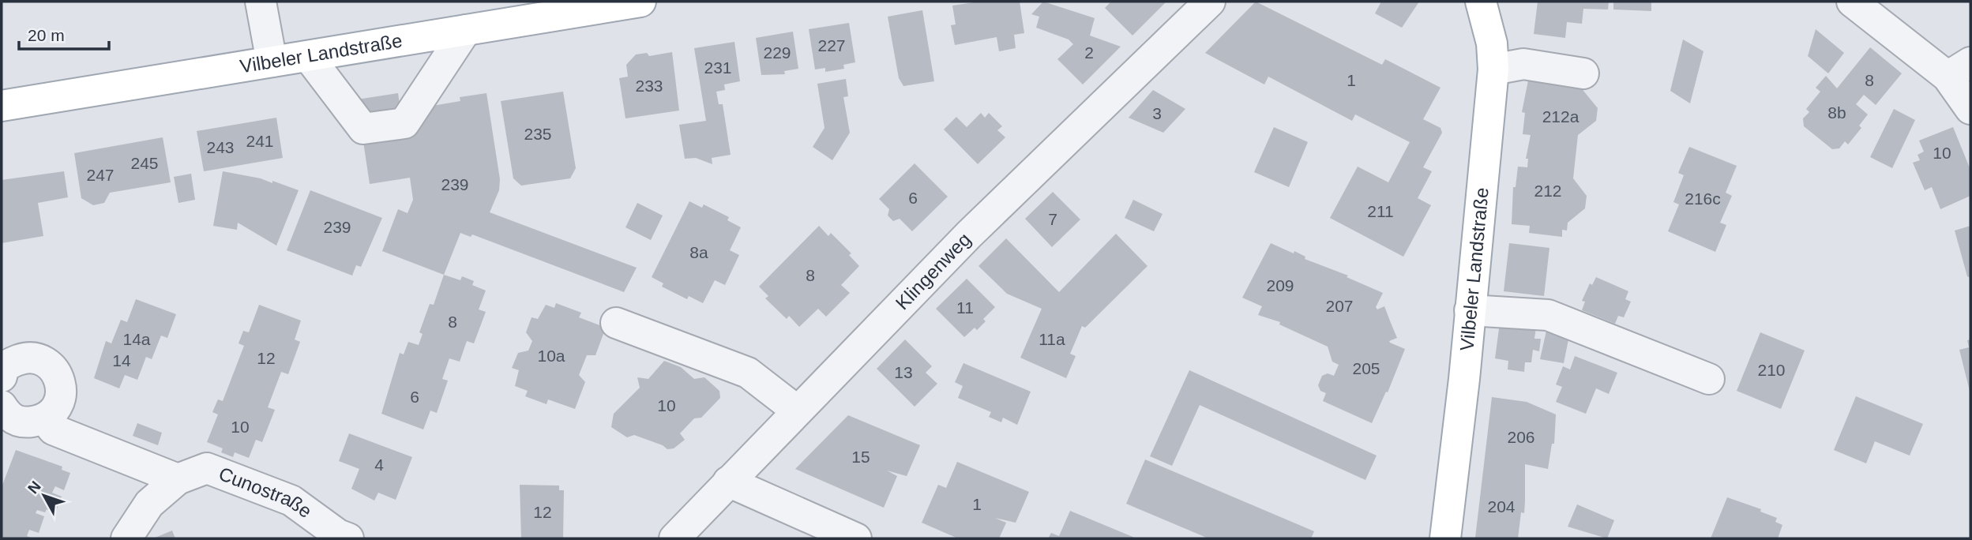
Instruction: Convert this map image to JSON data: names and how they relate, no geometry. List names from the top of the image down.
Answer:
{
  "streets": {
    "main road": ["Vilbeler Landstraße"],
    "street": ["Klingenweg", "Cunostraße"]
  },
  "house_numbers": [
    "227",
    "229",
    "2",
    "231",
    "1",
    "8",
    "233",
    "8b",
    "3",
    "212a",
    "235",
    "241",
    "243",
    "10",
    "245",
    "247",
    "239",
    "212",
    "6",
    "216c",
    "211",
    "7",
    "239",
    "8a",
    "8",
    "209",
    "207",
    "11",
    "8",
    "14a",
    "11a",
    "10a",
    "12",
    "14",
    "205",
    "210",
    "13",
    "6",
    "10",
    "10",
    "206",
    "15",
    "4",
    "1",
    "204",
    "12"
  ],
  "scale_bar": "20 m",
  "north": "top left"
}
